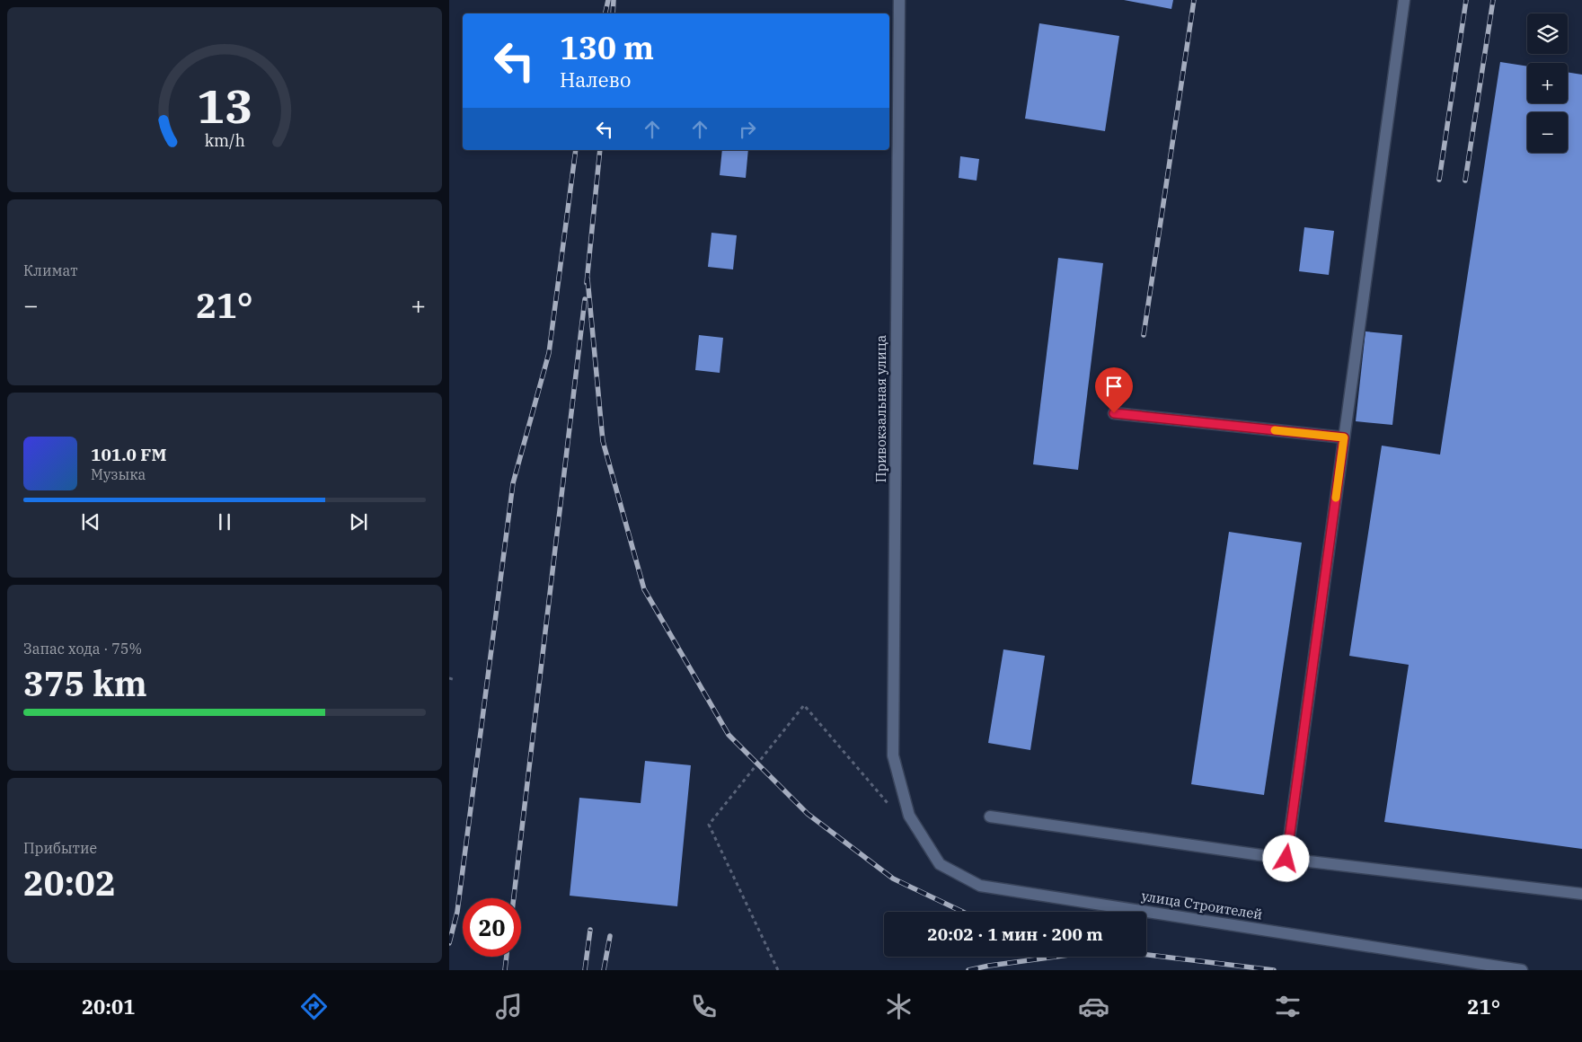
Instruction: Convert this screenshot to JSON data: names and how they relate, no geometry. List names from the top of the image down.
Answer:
{
  "streets": {
    "street": ["Привокзальная улица", "улица Строителей"]
  },
  "crossings": [
    ["Привокзальная улица", "улица Строителей"]
  ],
  "page": {
    "map_buttons": ["+", "−"],
    "turn": ["130 m", "Налево"],
    "tile": [
      "Климат",
      ["Запас хода · 75%", "375 km"],
      ["Прибытие", "20:02"]
    ],
    "heat": ["−", "21°", "+"],
    "song": ["101.0 FM", "Музыка"],
    "limit": "20",
    "trip": "20:02 · 1 мин · 200 m",
    "tabs": ["20:01", "21°"],
    "gauge": ["13", "km/h"]
  }
}
